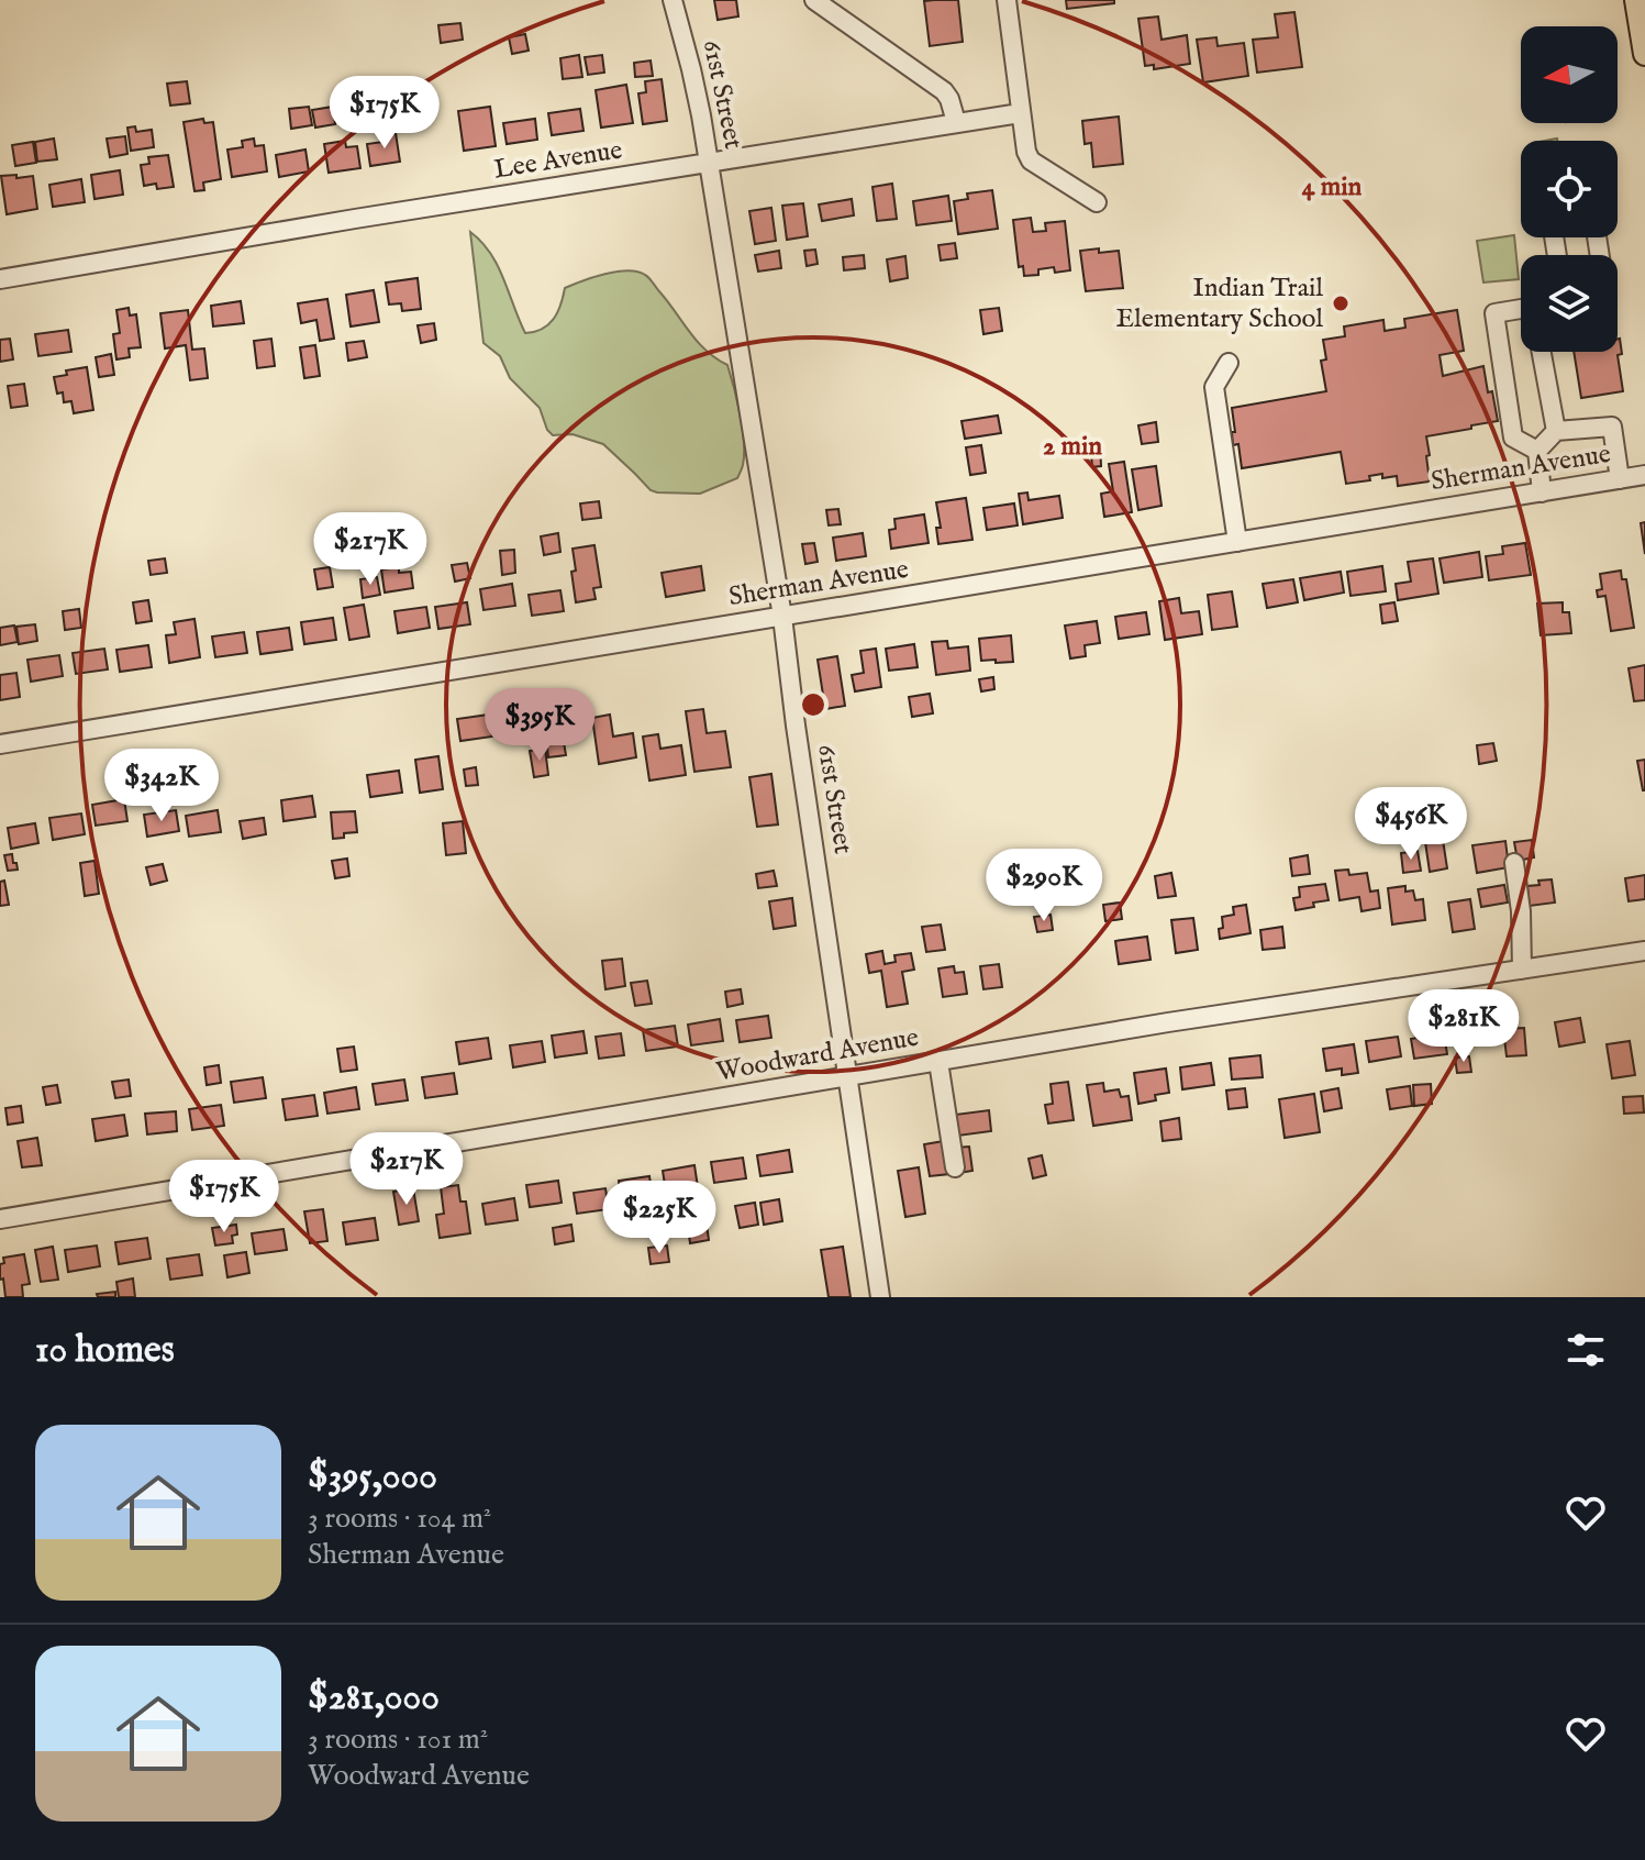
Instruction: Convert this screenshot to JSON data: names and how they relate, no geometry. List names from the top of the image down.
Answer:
{
  "streets": {
    "street": [
      "61st Street",
      "Lee Avenue",
      "Sherman Avenue",
      "Woodward Avenue"
    ]
  },
  "crossings": [
    ["61st Street", "Lee Avenue"],
    ["61st Street", "Sherman Avenue"],
    ["61st Street", "Woodward Avenue"]
  ],
  "places": ["Indian Trail Elementary School"],
  "north": "left",
  "page": {
    "price": [
      "$175K",
      "$217K",
      "$395K",
      "$342K",
      "$456K",
      "$290K",
      "$281K",
      "$217K",
      "$175K",
      "$225K"
    ],
    "heading": "10 homes",
    "list": [
      {
        "name": "$395,000",
        "note": "3 rooms · 104 m² · Sherman Avenue"
      },
      {
        "name": "$281,000",
        "note": "3 rooms · 101 m² · Woodward Avenue"
      }
    ]
  },
  "rings": ["4 min", "2 min"]
}
